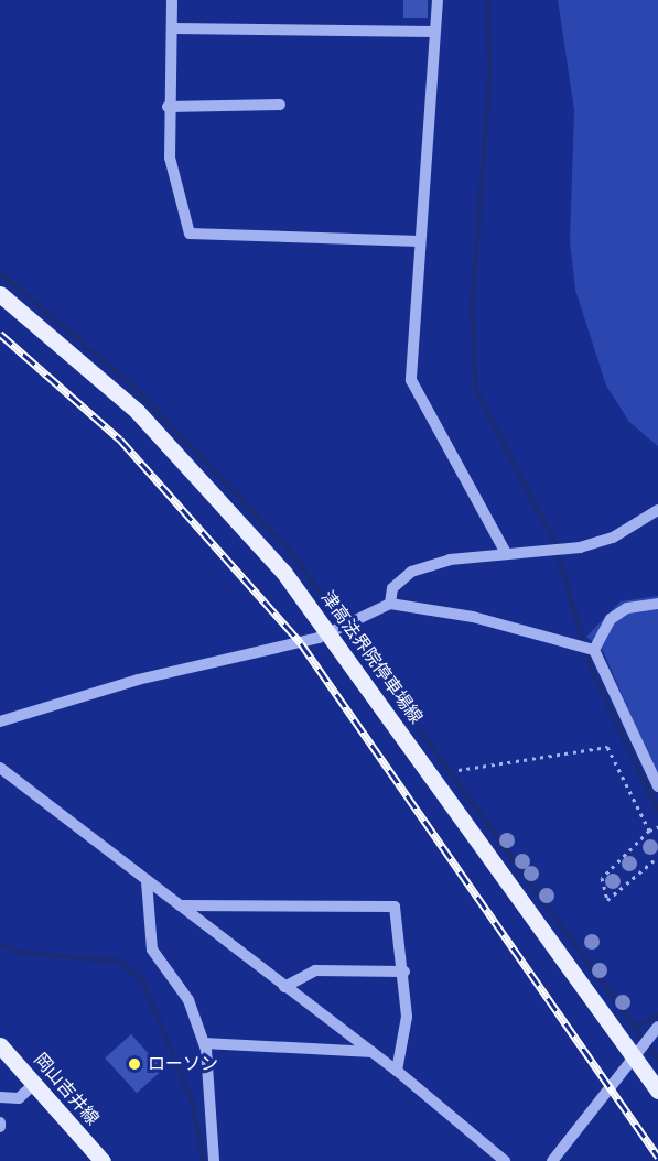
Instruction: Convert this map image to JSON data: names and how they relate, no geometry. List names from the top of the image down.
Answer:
{
  "streets": {
    "main road": ["津高法界院停車場線", "岡山吉井線"]
  },
  "places": ["ローソン"]
}
